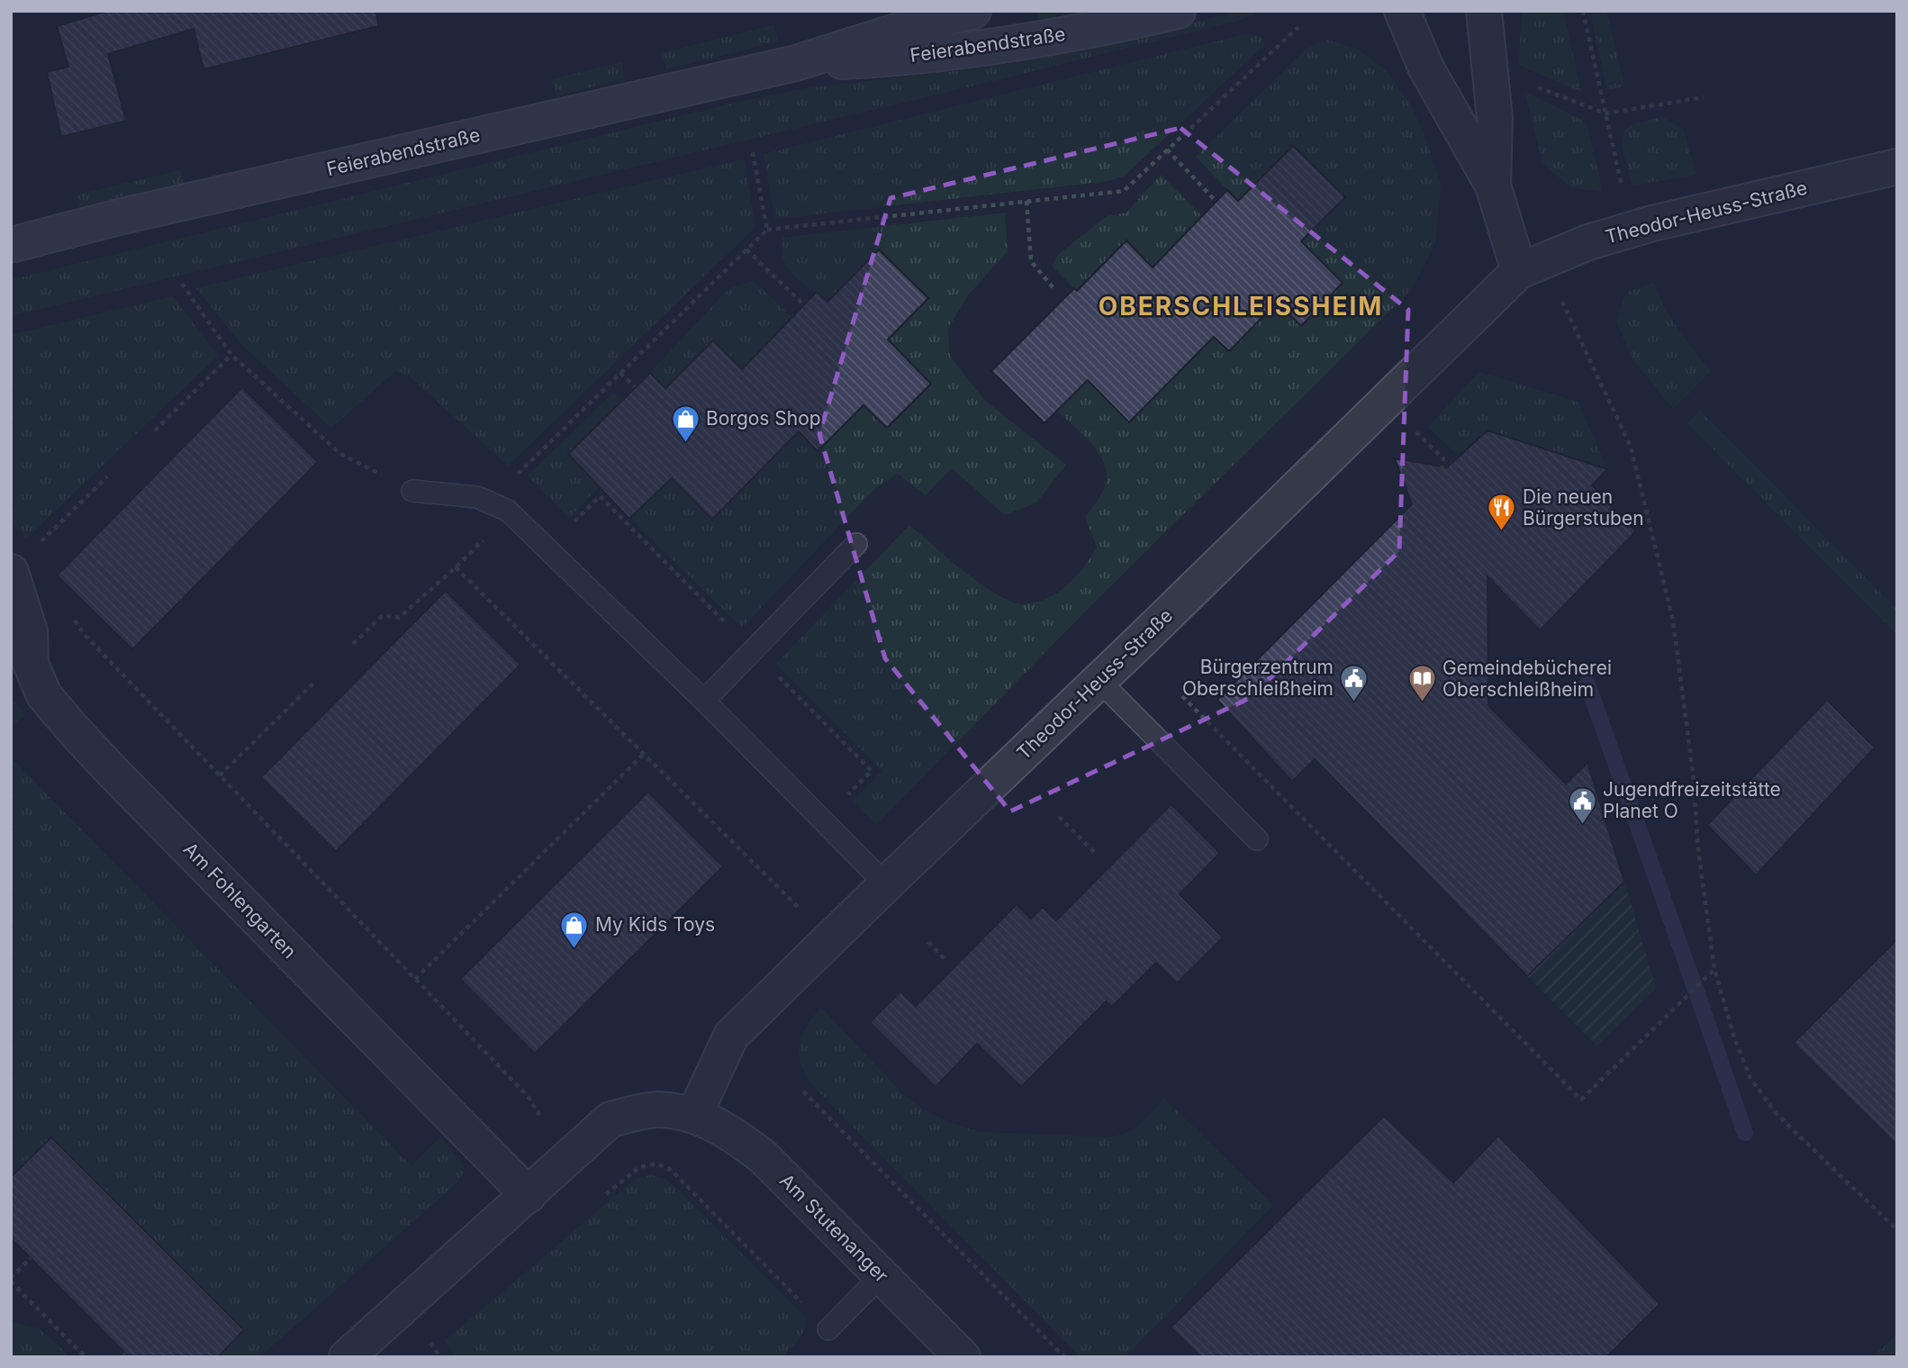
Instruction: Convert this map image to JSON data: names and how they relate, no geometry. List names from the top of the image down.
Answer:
{
  "streets": {
    "main road": ["Feierabendstraße"],
    "street": ["Theodor-Heuss-Straße", "Am Fohlengarten", "Am Stutenanger"]
  },
  "crossings": [
    ["Theodor-Heuss-Straße", "Am Stutenanger"]
  ],
  "districts": ["OBERSCHLEISSHEIM"],
  "places": {
    "shop": ["Borgos Shop", "My Kids Toys"],
    "restaurant": ["Die neuen Bürgerstuben"],
    "public building": ["Bürgerzentrum Oberschleißheim", "Jugendfreizeitstätte Planet O"],
    "library": ["Gemeindebücherei Oberschleißheim"]
  }
}
